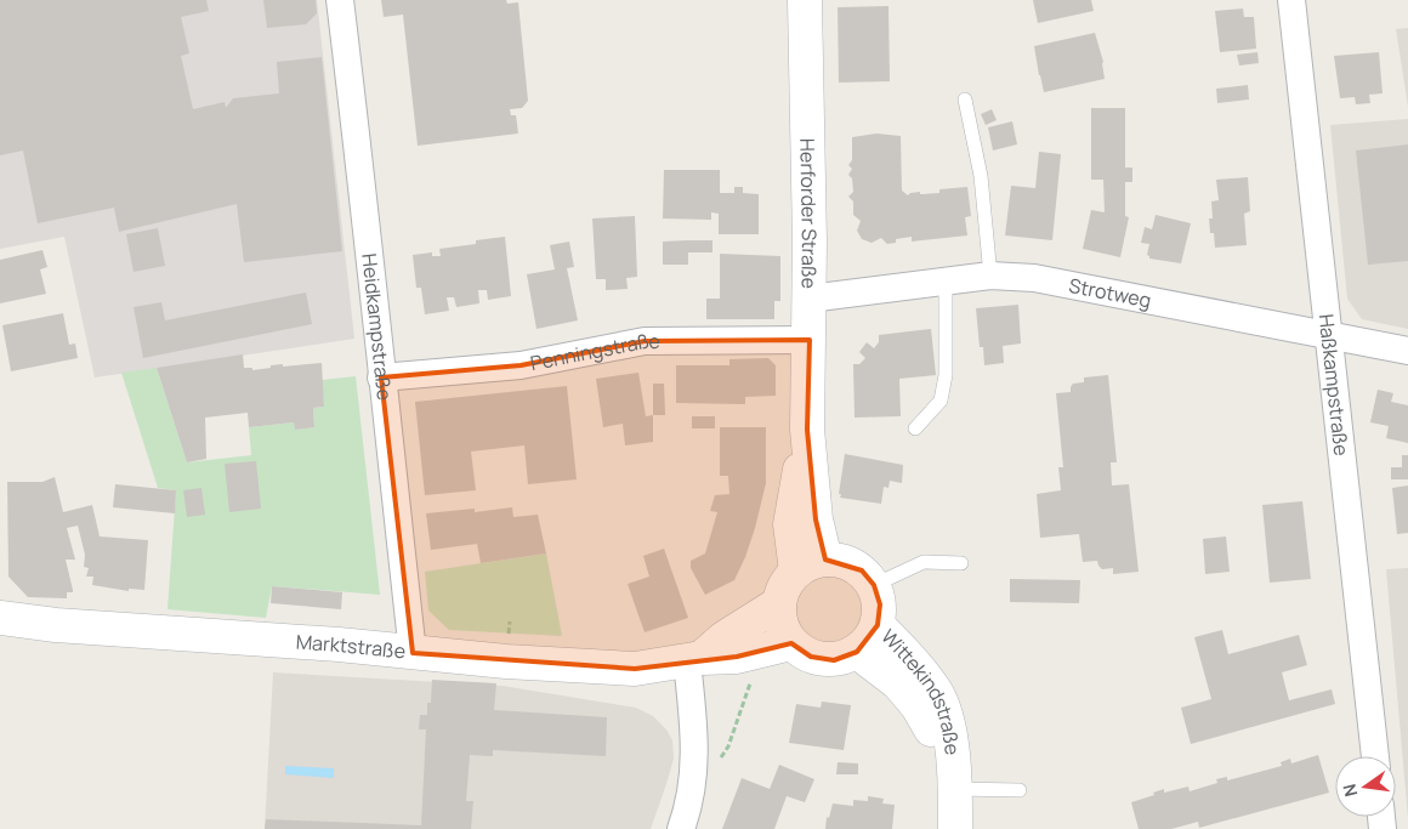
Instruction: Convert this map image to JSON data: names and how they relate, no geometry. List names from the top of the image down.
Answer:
{
  "streets": {
    "main road": ["Herforder Straße", "Marktstraße", "Wittekindstraße"],
    "street": [
      "Strotweg",
      "Heidkampstraße",
      "Penningstraße",
      "Haßkampstraße"
    ]
  },
  "crossings": [
    ["Herforder Straße", "Strotweg"],
    ["Herforder Straße", "Penningstraße"],
    ["Herforder Straße", "Marktstraße"],
    ["Herforder Straße", "Wittekindstraße"],
    ["Strotweg", "Haßkampstraße"],
    ["Heidkampstraße", "Penningstraße"],
    ["Heidkampstraße", "Marktstraße"],
    ["Marktstraße", "Wittekindstraße"]
  ],
  "north": "left"
}
